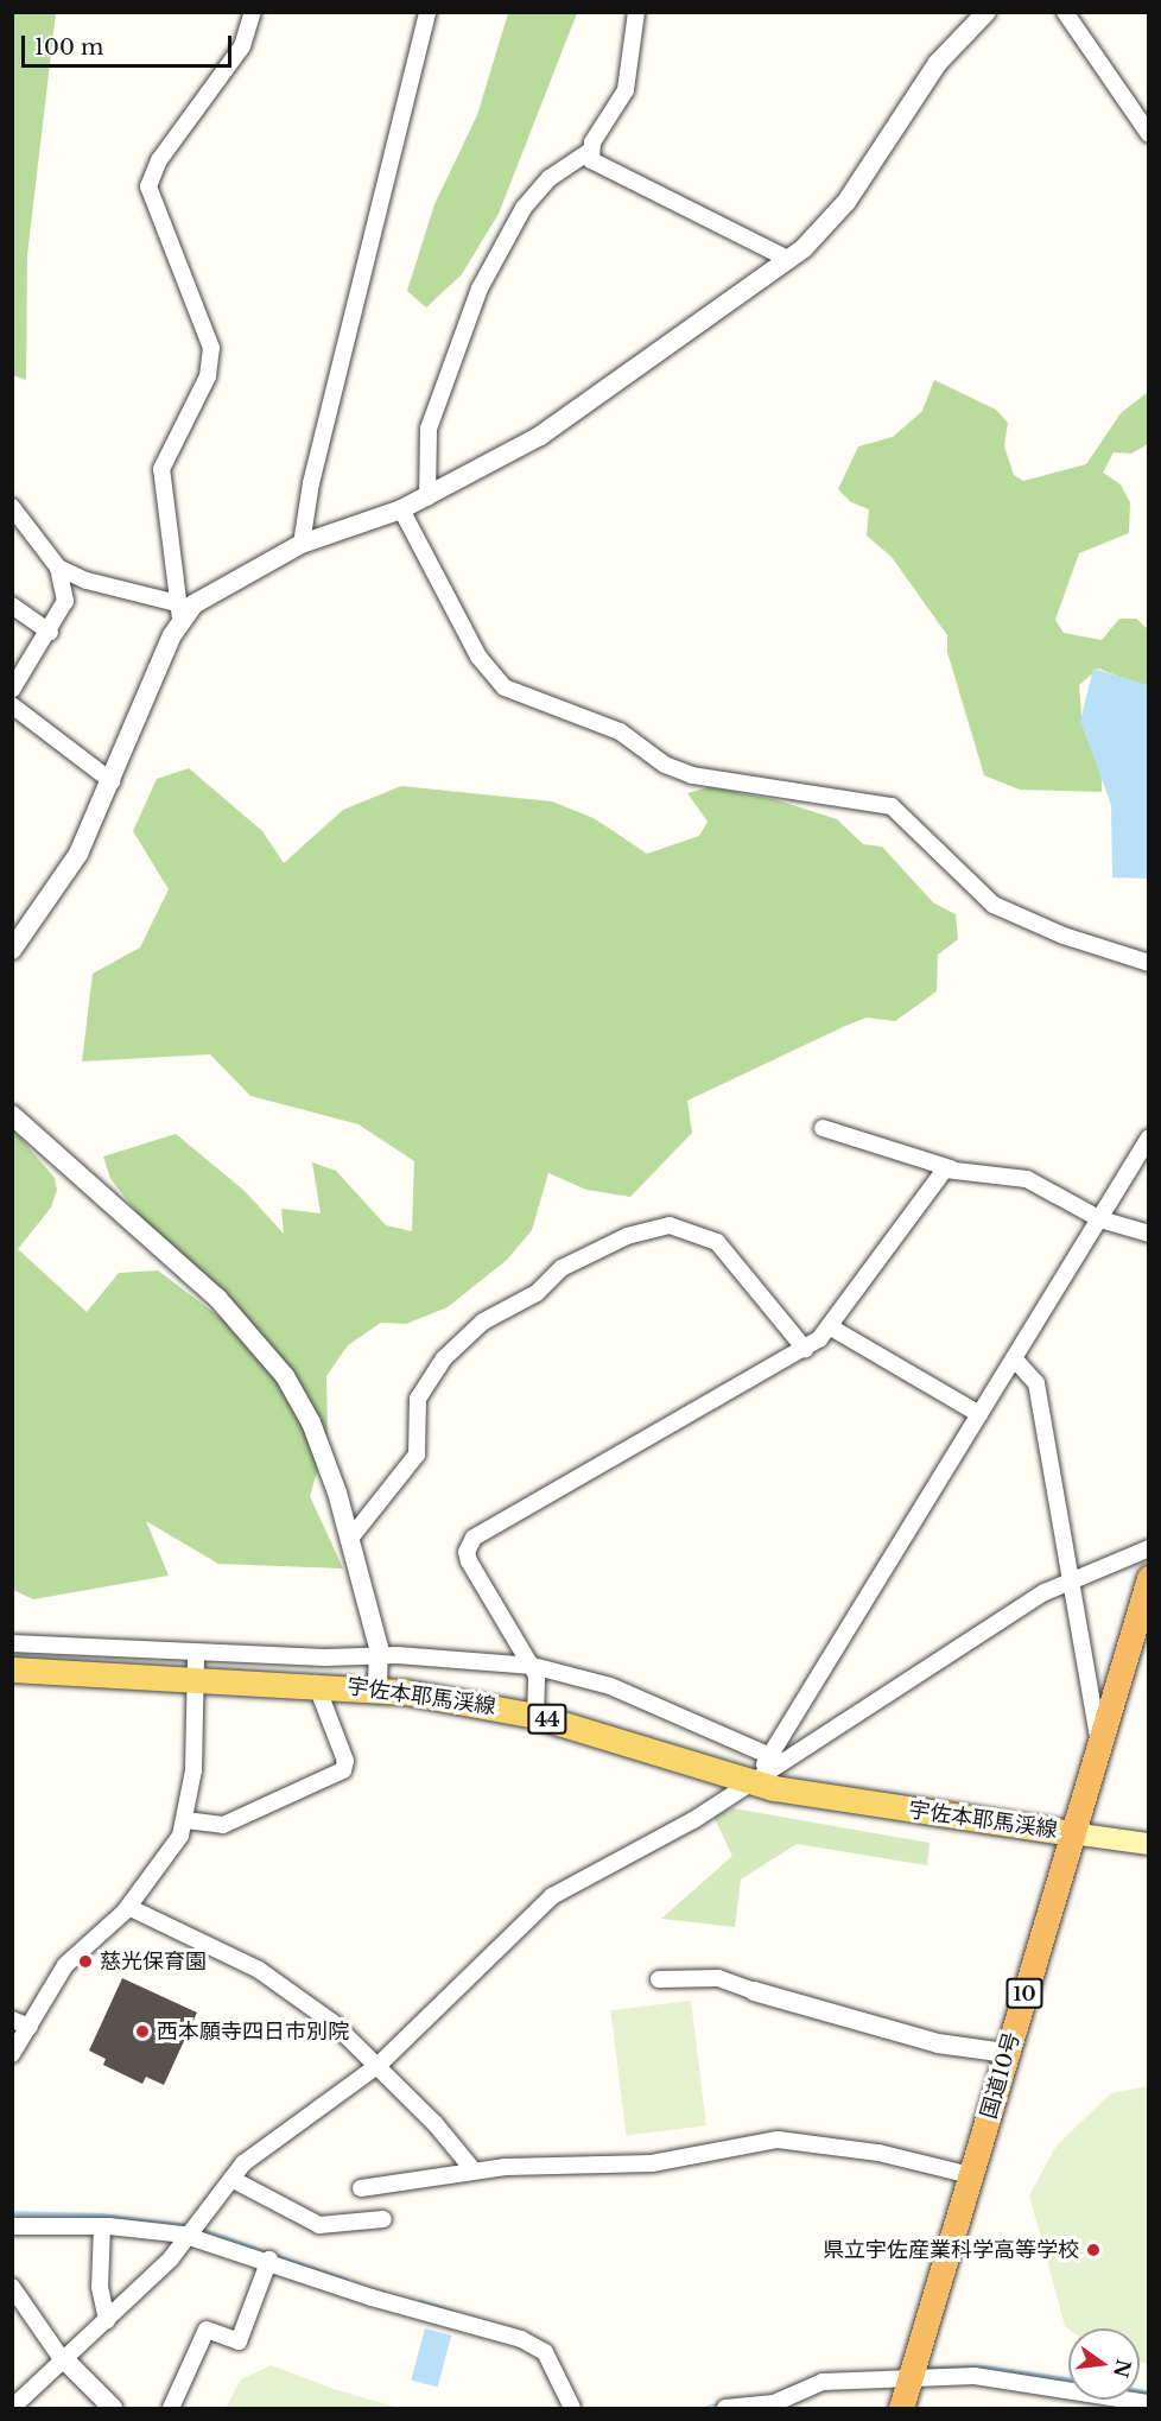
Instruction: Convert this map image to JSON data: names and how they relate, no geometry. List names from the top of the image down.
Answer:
{
  "streets": {
    "highway": ["10", "国道10号"],
    "main road": ["宇佐本耶馬渓線", "44"]
  },
  "crossings": [
    ["宇佐本耶馬渓線", "国道10号"]
  ],
  "places": ["慈光保育園", "西本願寺四日市別院", "県立宇佐産業科学高等学校"],
  "scale_bar": "100 m",
  "north": "right"
}
